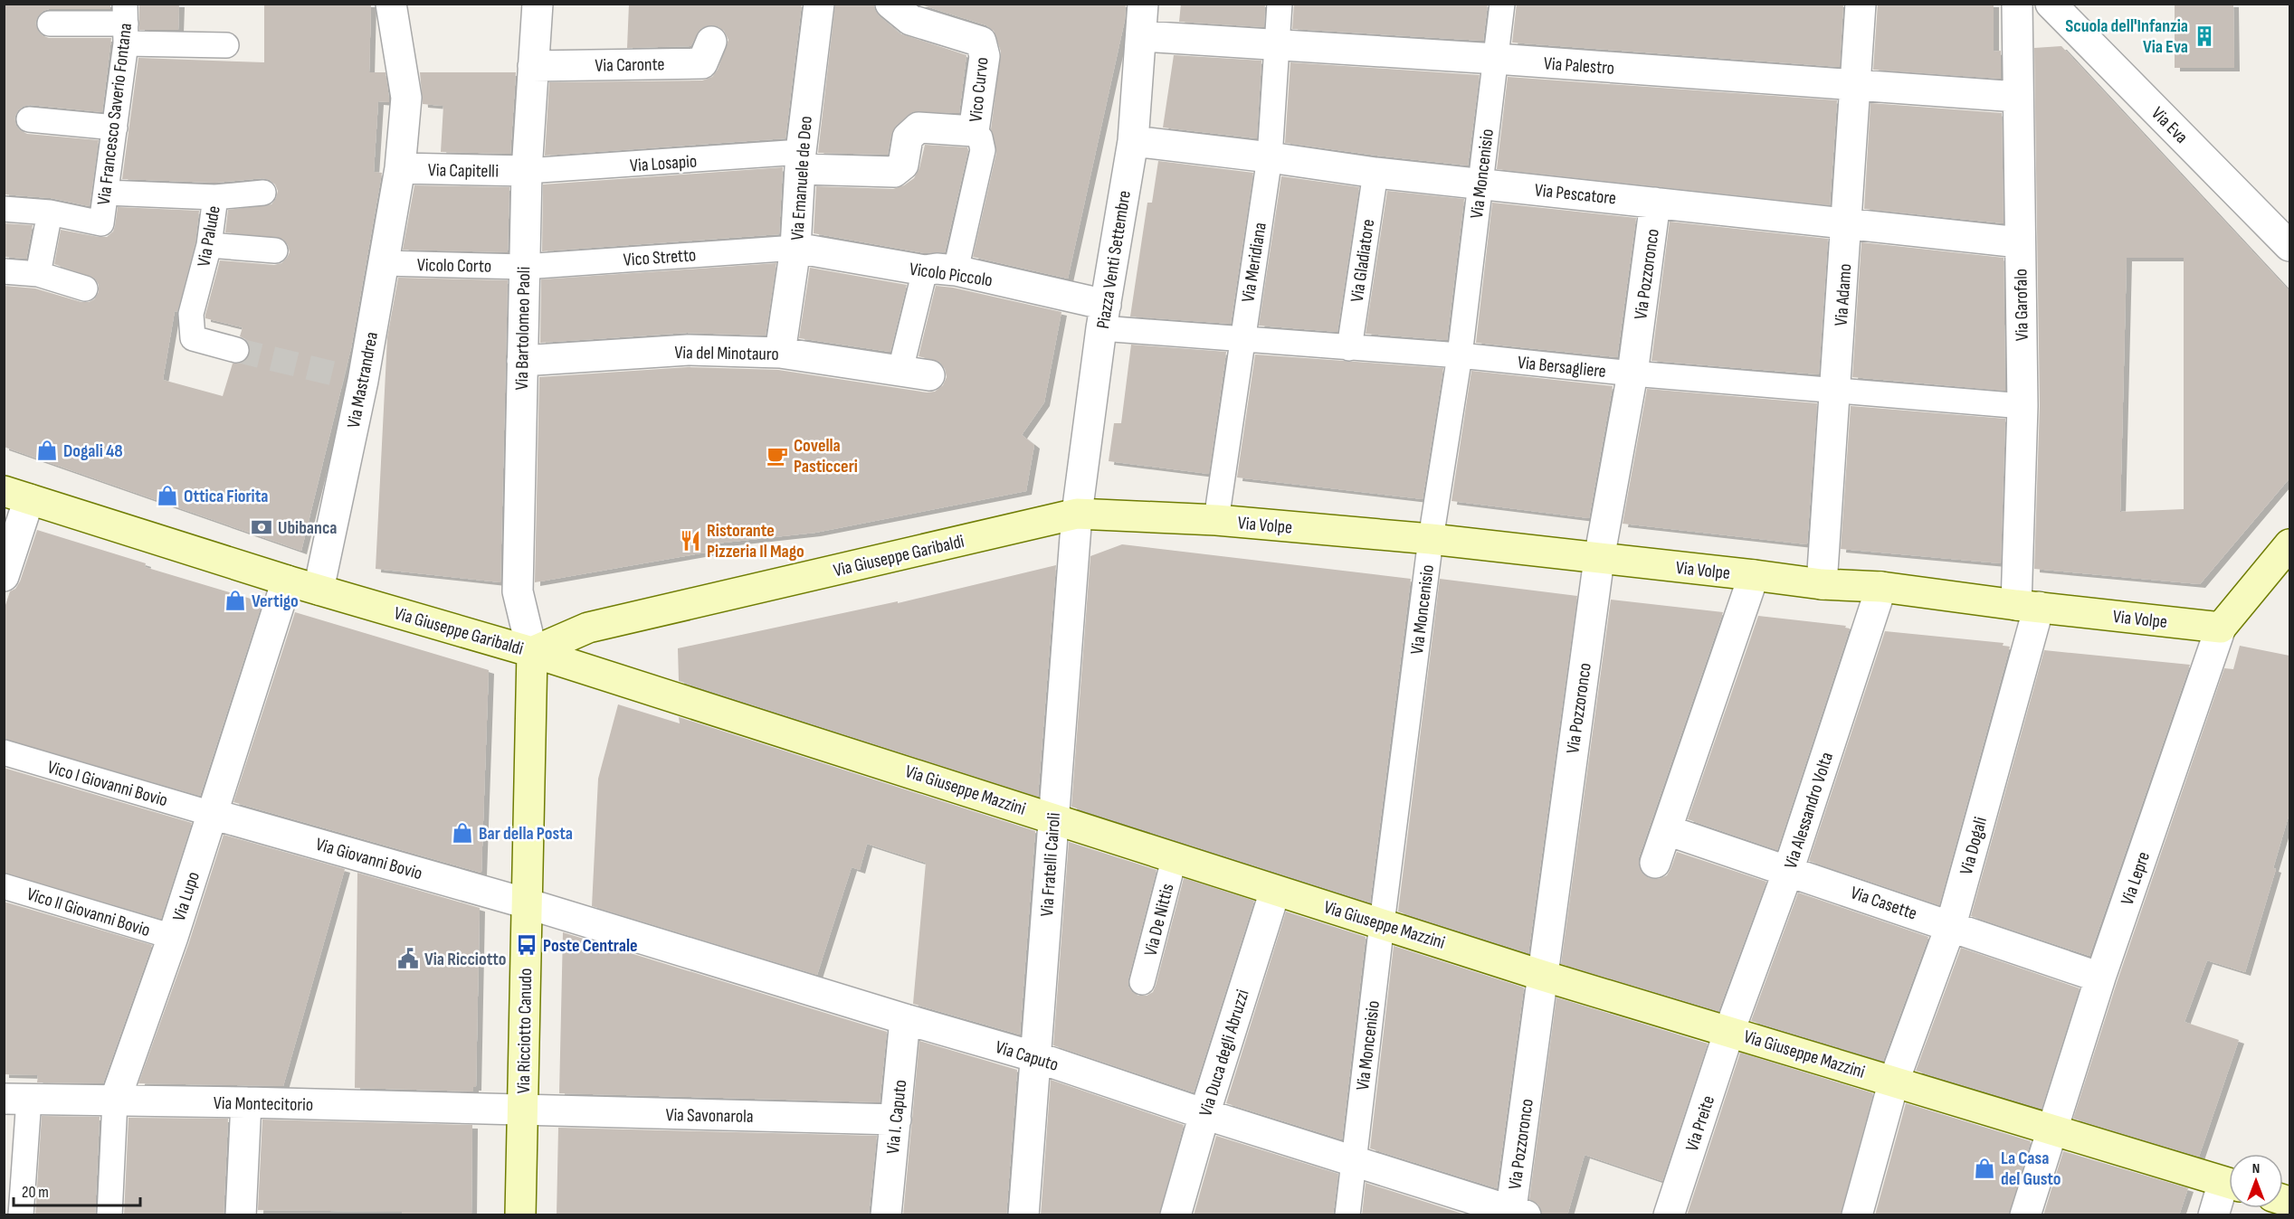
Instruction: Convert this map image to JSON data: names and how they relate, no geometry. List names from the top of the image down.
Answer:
{
  "streets": {
    "main road": [
      "Via Volpe",
      "Via Giuseppe Garibaldi",
      "Via Giuseppe Mazzini",
      "Via Ricciotto Canudo"
    ],
    "street": [
      "Via Caronte",
      "Via Palestro",
      "Vico Curvo",
      "Via Francesco Saverio Fontana",
      "Via Eva",
      "Via Losapio",
      "Via Capitelli",
      "Via Moncenisio",
      "Via Emanuele de Deo",
      "Via Pescatore",
      "Via Palude",
      "Vico Stretto",
      "Piazza Venti Settembre",
      "Via Gladiatore",
      "Via Meridiana",
      "Vicolo Corto",
      "Vicolo Piccolo",
      "Via Pozzoronco",
      "Via Adamo",
      "Via Garofalo",
      "Via Bartolomeo Paoli",
      "Via del Minotauro",
      "Via Bersagliere",
      "Via Mastrandrea",
      "Vico I Giovanni Bovio",
      "Via Alessandro Volta",
      "Via Dogali",
      "Via Giovanni Bovio",
      "Via Fratelli Cairoli",
      "Via Lepre",
      "Via Lupo",
      "Via Casette",
      "Vico II Giovanni Bovio",
      "Via De Nittis",
      "Via Duca degli Abruzzi",
      "Via Caputo",
      "Via Montecitorio",
      "Via Savonarola",
      "Via I. Caputo",
      "Via Preite"
    ]
  },
  "crossings": [
    ["Via Caronte", "Via Bartolomeo Paoli"],
    ["Via Palestro", "Via Moncenisio"],
    ["Via Palestro", "Piazza Venti Settembre"],
    ["Via Palestro", "Via Meridiana"],
    ["Via Palestro", "Via Adamo"],
    ["Via Palestro", "Via Garofalo"],
    ["Vico Curvo", "Via Losapio"],
    ["Vico Curvo", "Via Emanuele de Deo"],
    ["Via Francesco Saverio Fontana", "Via Palude"],
    ["Via Losapio", "Via Capitelli"],
    ["Via Losapio", "Via Emanuele de Deo"],
    ["Via Losapio", "Via Bartolomeo Paoli"],
    ["Via Capitelli", "Via Bartolomeo Paoli"],
    ["Via Capitelli", "Via Mastrandrea"],
    ["Via Moncenisio", "Via Pescatore"],
    ["Via Moncenisio", "Via Bersagliere"],
    ["Via Moncenisio", "Via Volpe"],
    ["Via Moncenisio", "Via Giuseppe Mazzini"],
    ["Via Moncenisio", "Via Caputo"],
    ["Via Emanuele de Deo", "Vico Stretto"],
    ["Via Emanuele de Deo", "Vicolo Piccolo"],
    ["Via Emanuele de Deo", "Via del Minotauro"],
    ["Via Pescatore", "Piazza Venti Settembre"],
    ["Via Pescatore", "Via Gladiatore"],
    ["Via Pescatore", "Via Meridiana"],
    ["Via Pescatore", "Via Pozzoronco"],
    ["Via Pescatore", "Via Adamo"],
    ["Via Pescatore", "Via Garofalo"],
    ["Vico Stretto", "Vicolo Corto"],
    ["Vico Stretto", "Vicolo Piccolo"],
    ["Vico Stretto", "Via Bartolomeo Paoli"],
    ["Piazza Venti Settembre", "Vicolo Piccolo"],
    ["Piazza Venti Settembre", "Via Bersagliere"],
    ["Piazza Venti Settembre", "Via Volpe"],
    ["Piazza Venti Settembre", "Via Giuseppe Garibaldi"],
    ["Piazza Venti Settembre", "Via Fratelli Cairoli"],
    ["Via Gladiatore", "Via Bersagliere"],
    ["Via Meridiana", "Via Bersagliere"],
    ["Via Meridiana", "Via Volpe"],
    ["Vicolo Corto", "Via Bartolomeo Paoli"],
    ["Vicolo Corto", "Via Mastrandrea"],
    ["Vicolo Piccolo", "Via Bersagliere"],
    ["Via Pozzoronco", "Via Bersagliere"],
    ["Via Pozzoronco", "Via Volpe"],
    ["Via Pozzoronco", "Via Giuseppe Mazzini"],
    ["Via Pozzoronco", "Via Caputo"],
    ["Via Adamo", "Via Bersagliere"],
    ["Via Adamo", "Via Volpe"],
    ["Via Garofalo", "Via Bersagliere"],
    ["Via Garofalo", "Via Volpe"],
    ["Via Garofalo", "Via Dogali"],
    ["Via Bartolomeo Paoli", "Via del Minotauro"],
    ["Via Bartolomeo Paoli", "Via Giuseppe Garibaldi"],
    ["Via Bartolomeo Paoli", "Via Giuseppe Mazzini"],
    ["Via Bartolomeo Paoli", "Via Ricciotto Canudo"],
    ["Via Mastrandrea", "Via Giuseppe Garibaldi"],
    ["Via Volpe", "Via Giuseppe Garibaldi"],
    ["Via Volpe", "Via Alessandro Volta"],
    ["Via Volpe", "Via Dogali"],
    ["Via Volpe", "Via Fratelli Cairoli"],
    ["Via Volpe", "Via Lepre"],
    ["Via Giuseppe Garibaldi", "Via Giuseppe Mazzini"],
    ["Via Giuseppe Garibaldi", "Via Fratelli Cairoli"],
    ["Via Giuseppe Garibaldi", "Via Lupo"],
    ["Via Giuseppe Garibaldi", "Via Ricciotto Canudo"],
    ["Vico I Giovanni Bovio", "Via Giovanni Bovio"],
    ["Vico I Giovanni Bovio", "Via Lupo"],
    ["Via Giuseppe Mazzini", "Via Alessandro Volta"],
    ["Via Giuseppe Mazzini", "Via Dogali"],
    ["Via Giuseppe Mazzini", "Via Fratelli Cairoli"],
    ["Via Giuseppe Mazzini", "Via Lepre"],
    ["Via Giuseppe Mazzini", "Via De Nittis"],
    ["Via Giuseppe Mazzini", "Via Ricciotto Canudo"],
    ["Via Giuseppe Mazzini", "Via Duca degli Abruzzi"],
    ["Via Giuseppe Mazzini", "Via Preite"],
    ["Via Alessandro Volta", "Via Casette"],
    ["Via Alessandro Volta", "Via Preite"],
    ["Via Dogali", "Via Casette"],
    ["Via Giovanni Bovio", "Via Lupo"],
    ["Via Giovanni Bovio", "Via Ricciotto Canudo"],
    ["Via Giovanni Bovio", "Via Caputo"],
    ["Via Fratelli Cairoli", "Via Caputo"],
    ["Via Lepre", "Via Casette"],
    ["Via Lupo", "Vico II Giovanni Bovio"],
    ["Via Lupo", "Via Montecitorio"],
    ["Via Ricciotto Canudo", "Via Caputo"],
    ["Via Ricciotto Canudo", "Via Montecitorio"],
    ["Via Ricciotto Canudo", "Via Savonarola"],
    ["Via Duca degli Abruzzi", "Via Caputo"],
    ["Via Caputo", "Via I. Caputo"],
    ["Via Montecitorio", "Via Savonarola"],
    ["Via Savonarola", "Via I. Caputo"]
  ],
  "places": {
    "building": ["Scuola dell'Infanzia Via Eva"],
    "shop": [
      "Dogali 48",
      "Ottica Fiorita",
      "Vertigo",
      "Bar della Posta",
      "La Casa del Gusto"
    ],
    "cafe": ["Covella Pasticceri"],
    "bank": ["Ubibanca"],
    "restaurant": ["Ristorante Pizzeria Il Mago"],
    "bus stop": ["Poste Centrale"],
    "public building": ["Via Ricciotto"]
  },
  "scale_bar": "20 m",
  "north": "top"
}
